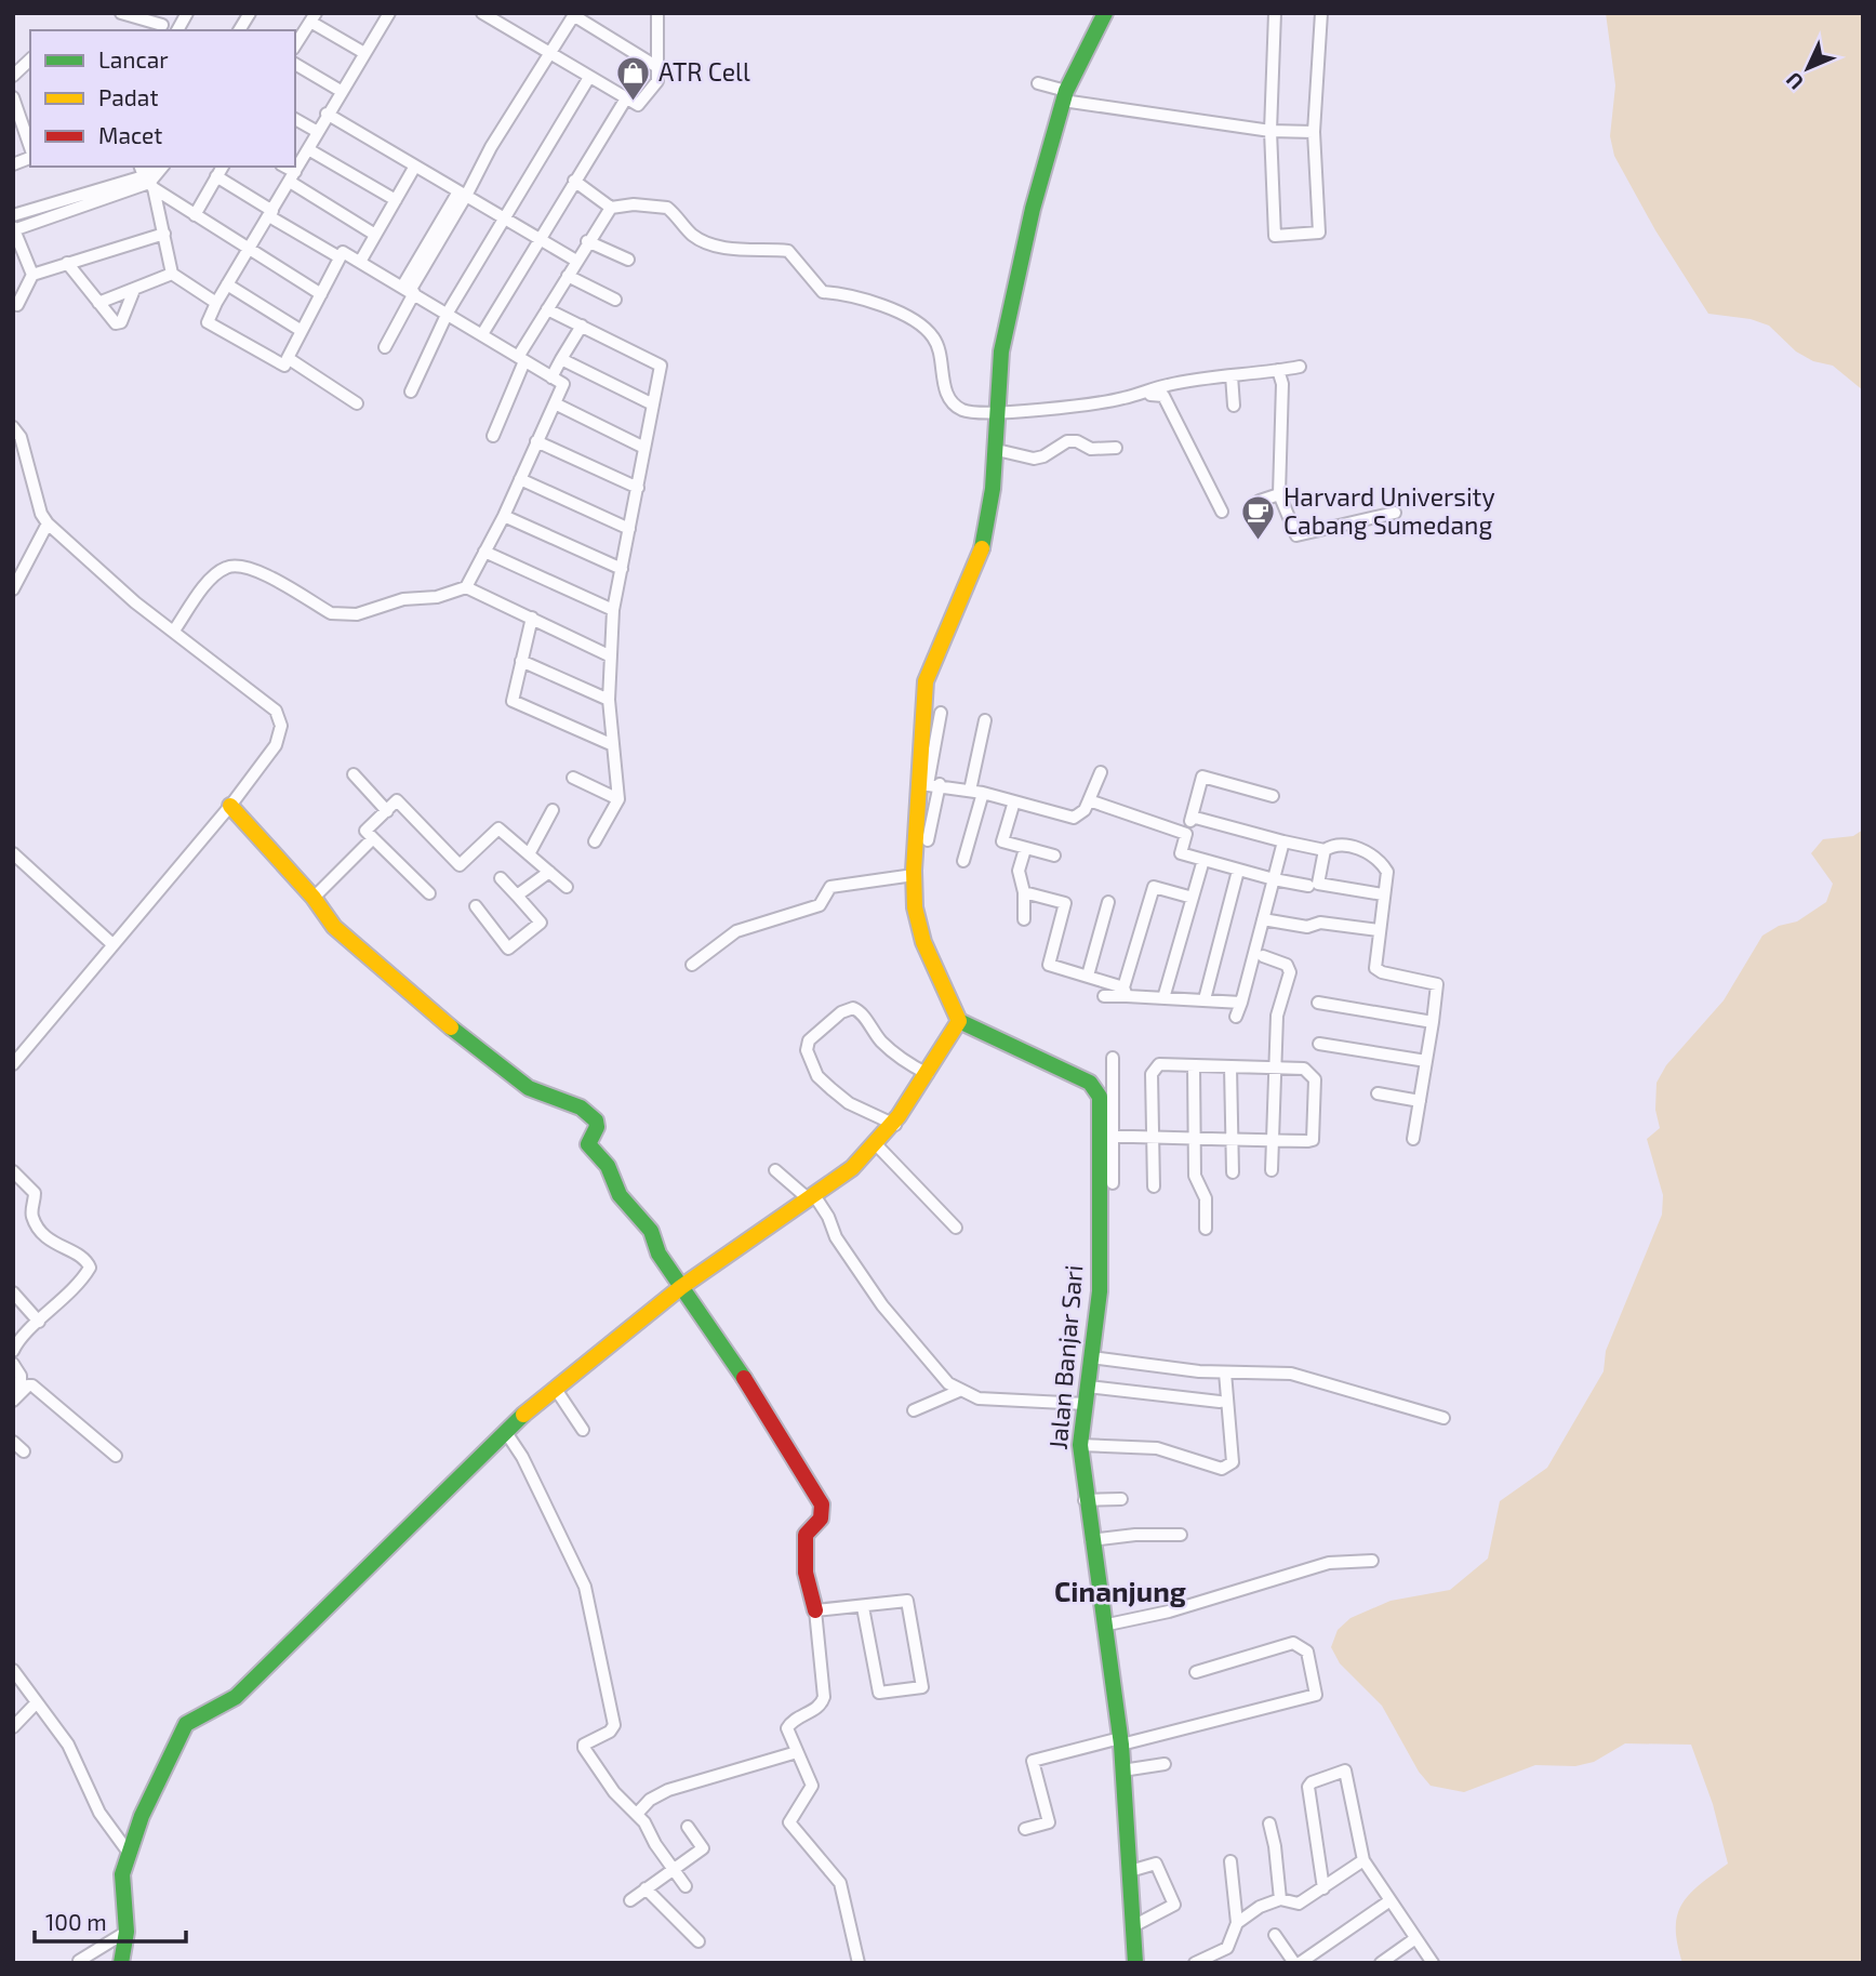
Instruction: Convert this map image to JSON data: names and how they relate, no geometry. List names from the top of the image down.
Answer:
{
  "streets": {
    "street": ["Jalan Banjar Sari"]
  },
  "districts": ["Cinanjung"],
  "places": {
    "shop": ["ATR Cell"],
    "cafe": ["Harvard University Cabang Sumedang"]
  },
  "legend": ["Lancar", "Padat", "Macet"],
  "scale_bar": "100 m",
  "north": "bottom left"
}
